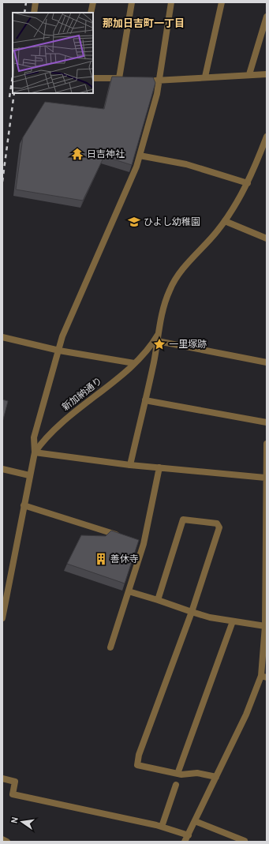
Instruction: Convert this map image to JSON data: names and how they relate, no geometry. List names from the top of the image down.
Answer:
{
  "streets": {
    "street": ["新加納通り"]
  },
  "districts": ["那加日吉町一丁目"],
  "places": {
    "temple": ["日吉神社"],
    "school or university": ["ひよし幼稚園"],
    "place": ["一里塚跡"],
    "building": ["善休寺"]
  },
  "north": "left"
}
